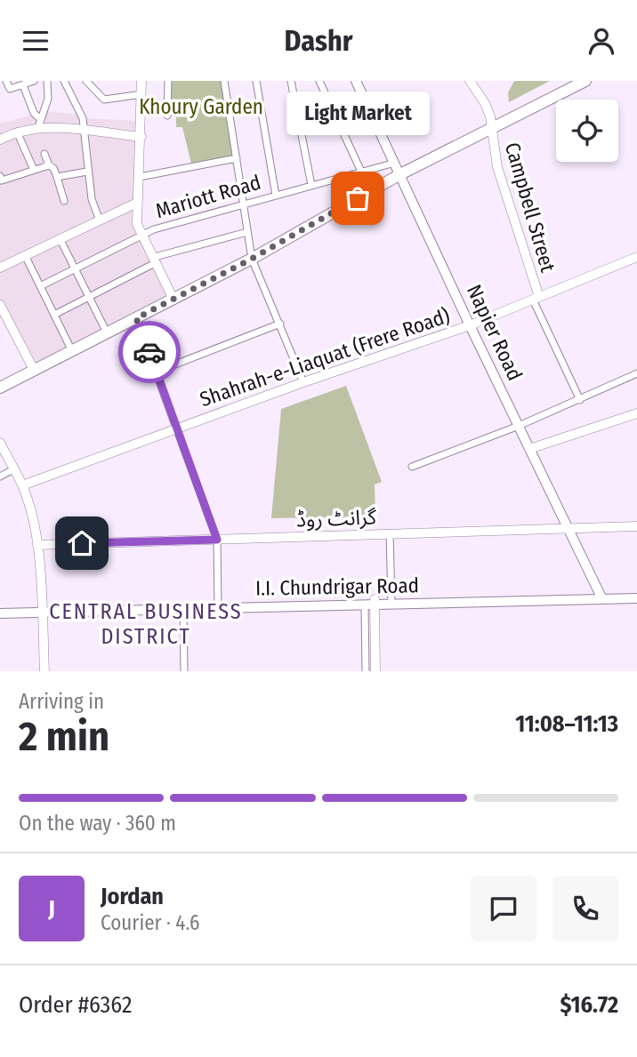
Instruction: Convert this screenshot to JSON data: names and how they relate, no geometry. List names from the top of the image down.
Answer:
{
  "streets": {
    "main road": ["Napier Road", "I.I. Chundrigar Road"],
    "street": [
      "Mariott Road",
      "Campbell Street",
      "Shahrah-e-Liaquat (Frere Road)",
      "گرانٹ روڈ"
    ]
  },
  "crossings": [
    ["Mariott Road", "Napier Road"],
    ["Campbell Street", "Shahrah-e-Liaquat (Frere Road)"],
    ["Napier Road", "Shahrah-e-Liaquat (Frere Road)"],
    ["Napier Road", "گرانٹ روڈ"],
    ["Napier Road", "I.I. Chundrigar Road"]
  ],
  "districts": ["CENTRAL BUSINESS DISTRICT"],
  "parks": ["Khoury Garden"],
  "places": ["Light Market"],
  "page": {
    "header": "Dashr",
    "bubble": "Light Market",
    "heading": ["2 min", "Arriving in", "11:08–11:13"],
    "panel": [
      "Jordan",
      "Courier · 4.6",
      "Order #6362",
      "$16.72"
    ],
    "bar": "On the way · 360 m",
    "round": "J"
  }
}
